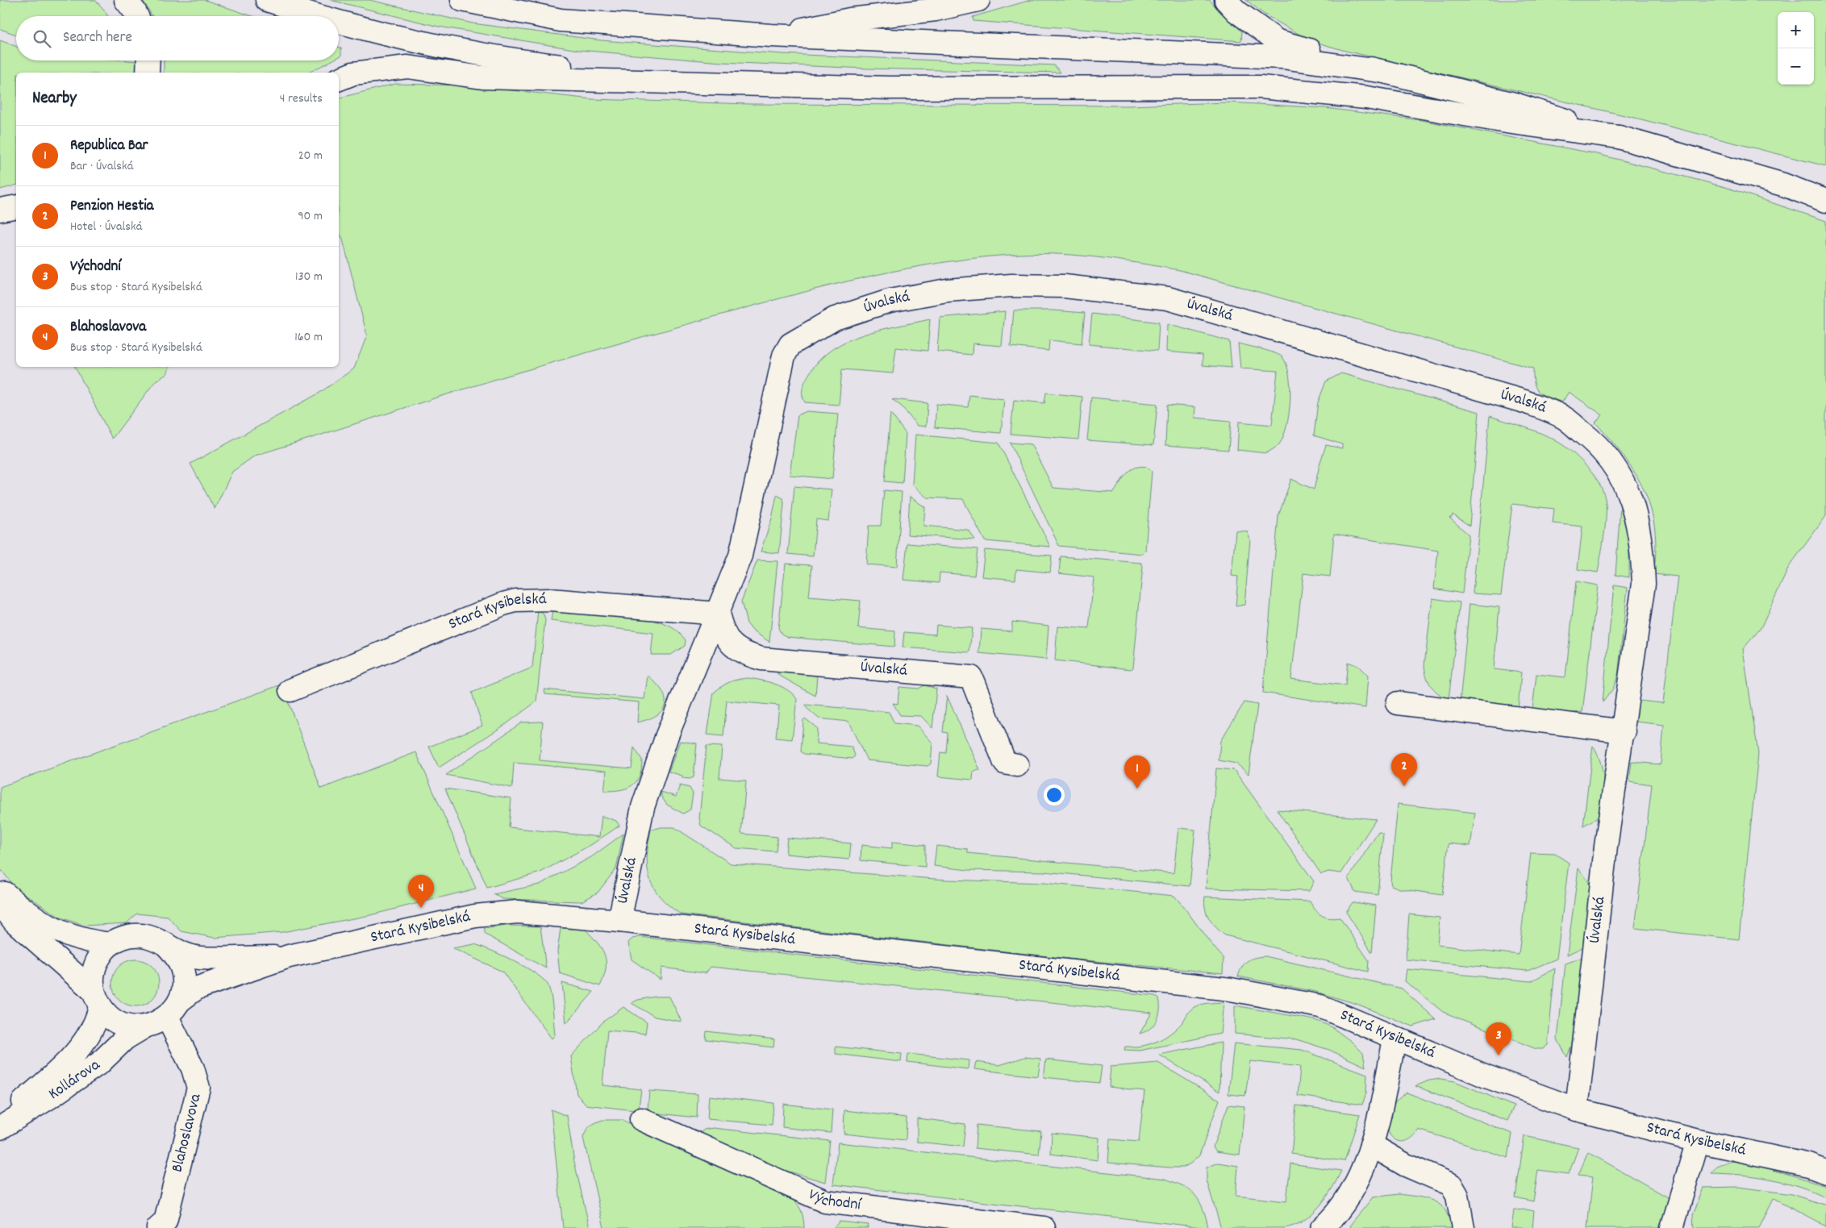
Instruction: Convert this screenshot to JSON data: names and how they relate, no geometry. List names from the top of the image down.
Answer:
{
  "streets": {
    "main road": [
      "Úvalská",
      "Stará Kysibelská",
      "Kollárova",
      "Blahoslavova",
      "Východní"
    ]
  },
  "crossings": [
    ["Úvalská", "Stará Kysibelská"],
    ["Stará Kysibelská", "Kollárova"],
    ["Stará Kysibelská", "Blahoslavova"],
    ["Kollárova", "Blahoslavova"]
  ],
  "page": {
    "map_buttons": ["+", "−"],
    "search": "Search here",
    "heading": ["Nearby", "4 results"],
    "list": [
      {
        "mark": "1",
        "name": "Republica Bar",
        "note": "Bar · Úvalská",
        "value": "20 m"
      },
      {
        "mark": "2",
        "name": "Penzion Hestia",
        "note": "Hotel · Úvalská",
        "value": "90 m"
      },
      {
        "mark": "3",
        "name": "Východní",
        "note": "Bus stop · Stará Kysibelská",
        "value": "130 m"
      },
      {
        "mark": "4",
        "name": "Blahoslavova",
        "note": "Bus stop · Stará Kysibelská",
        "value": "160 m"
      }
    ],
    "pins": [
      "2",
      "1",
      "4",
      "3"
    ]
  }
}
